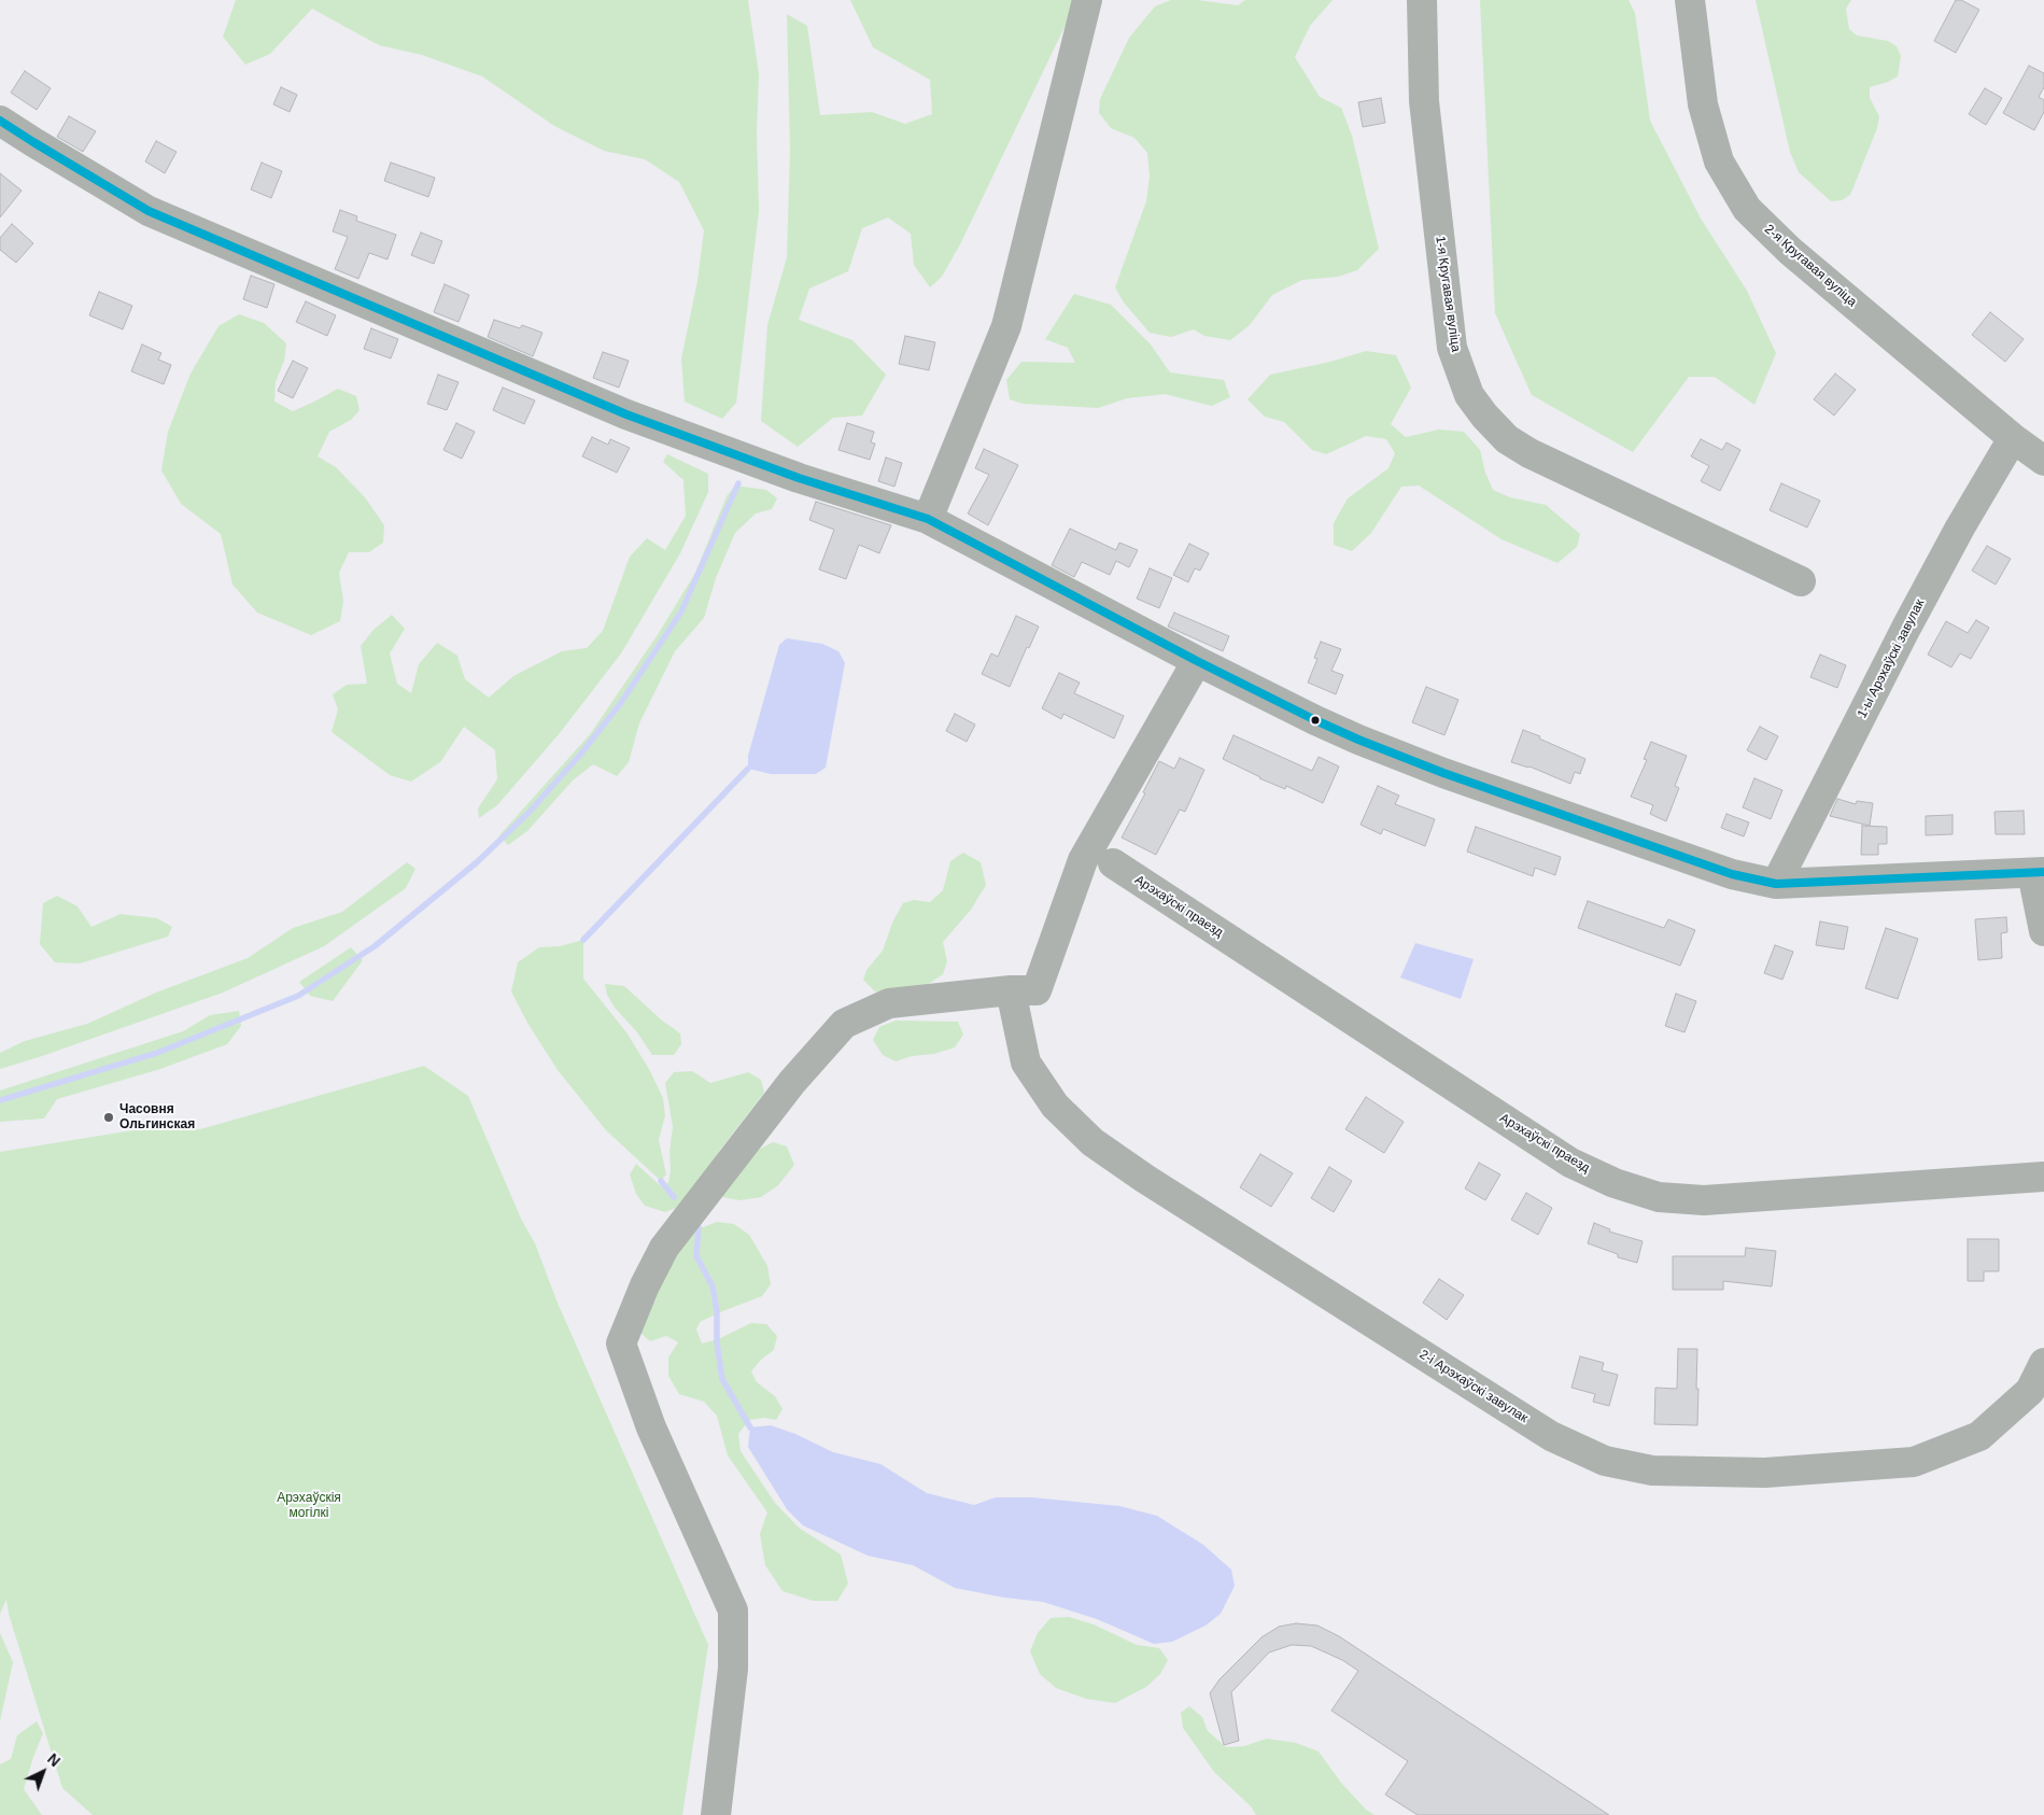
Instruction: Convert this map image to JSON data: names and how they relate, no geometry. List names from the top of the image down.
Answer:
{
  "streets": {
    "street": [
      "2-я Кругавая вуліца",
      "1-я Кругавая вуліца",
      "1-ы Арэхаўскі завулак",
      "Арэхаўскі праезд",
      "2-і Арэхаўскі завулак"
    ]
  },
  "crossings": [
    ["2-я Кругавая вуліца", "1-ы Арэхаўскі завулак"]
  ],
  "parks": ["Арэхаўскія могілкі"],
  "places": ["Часовня Ольгинская"],
  "north": "top right"
}
